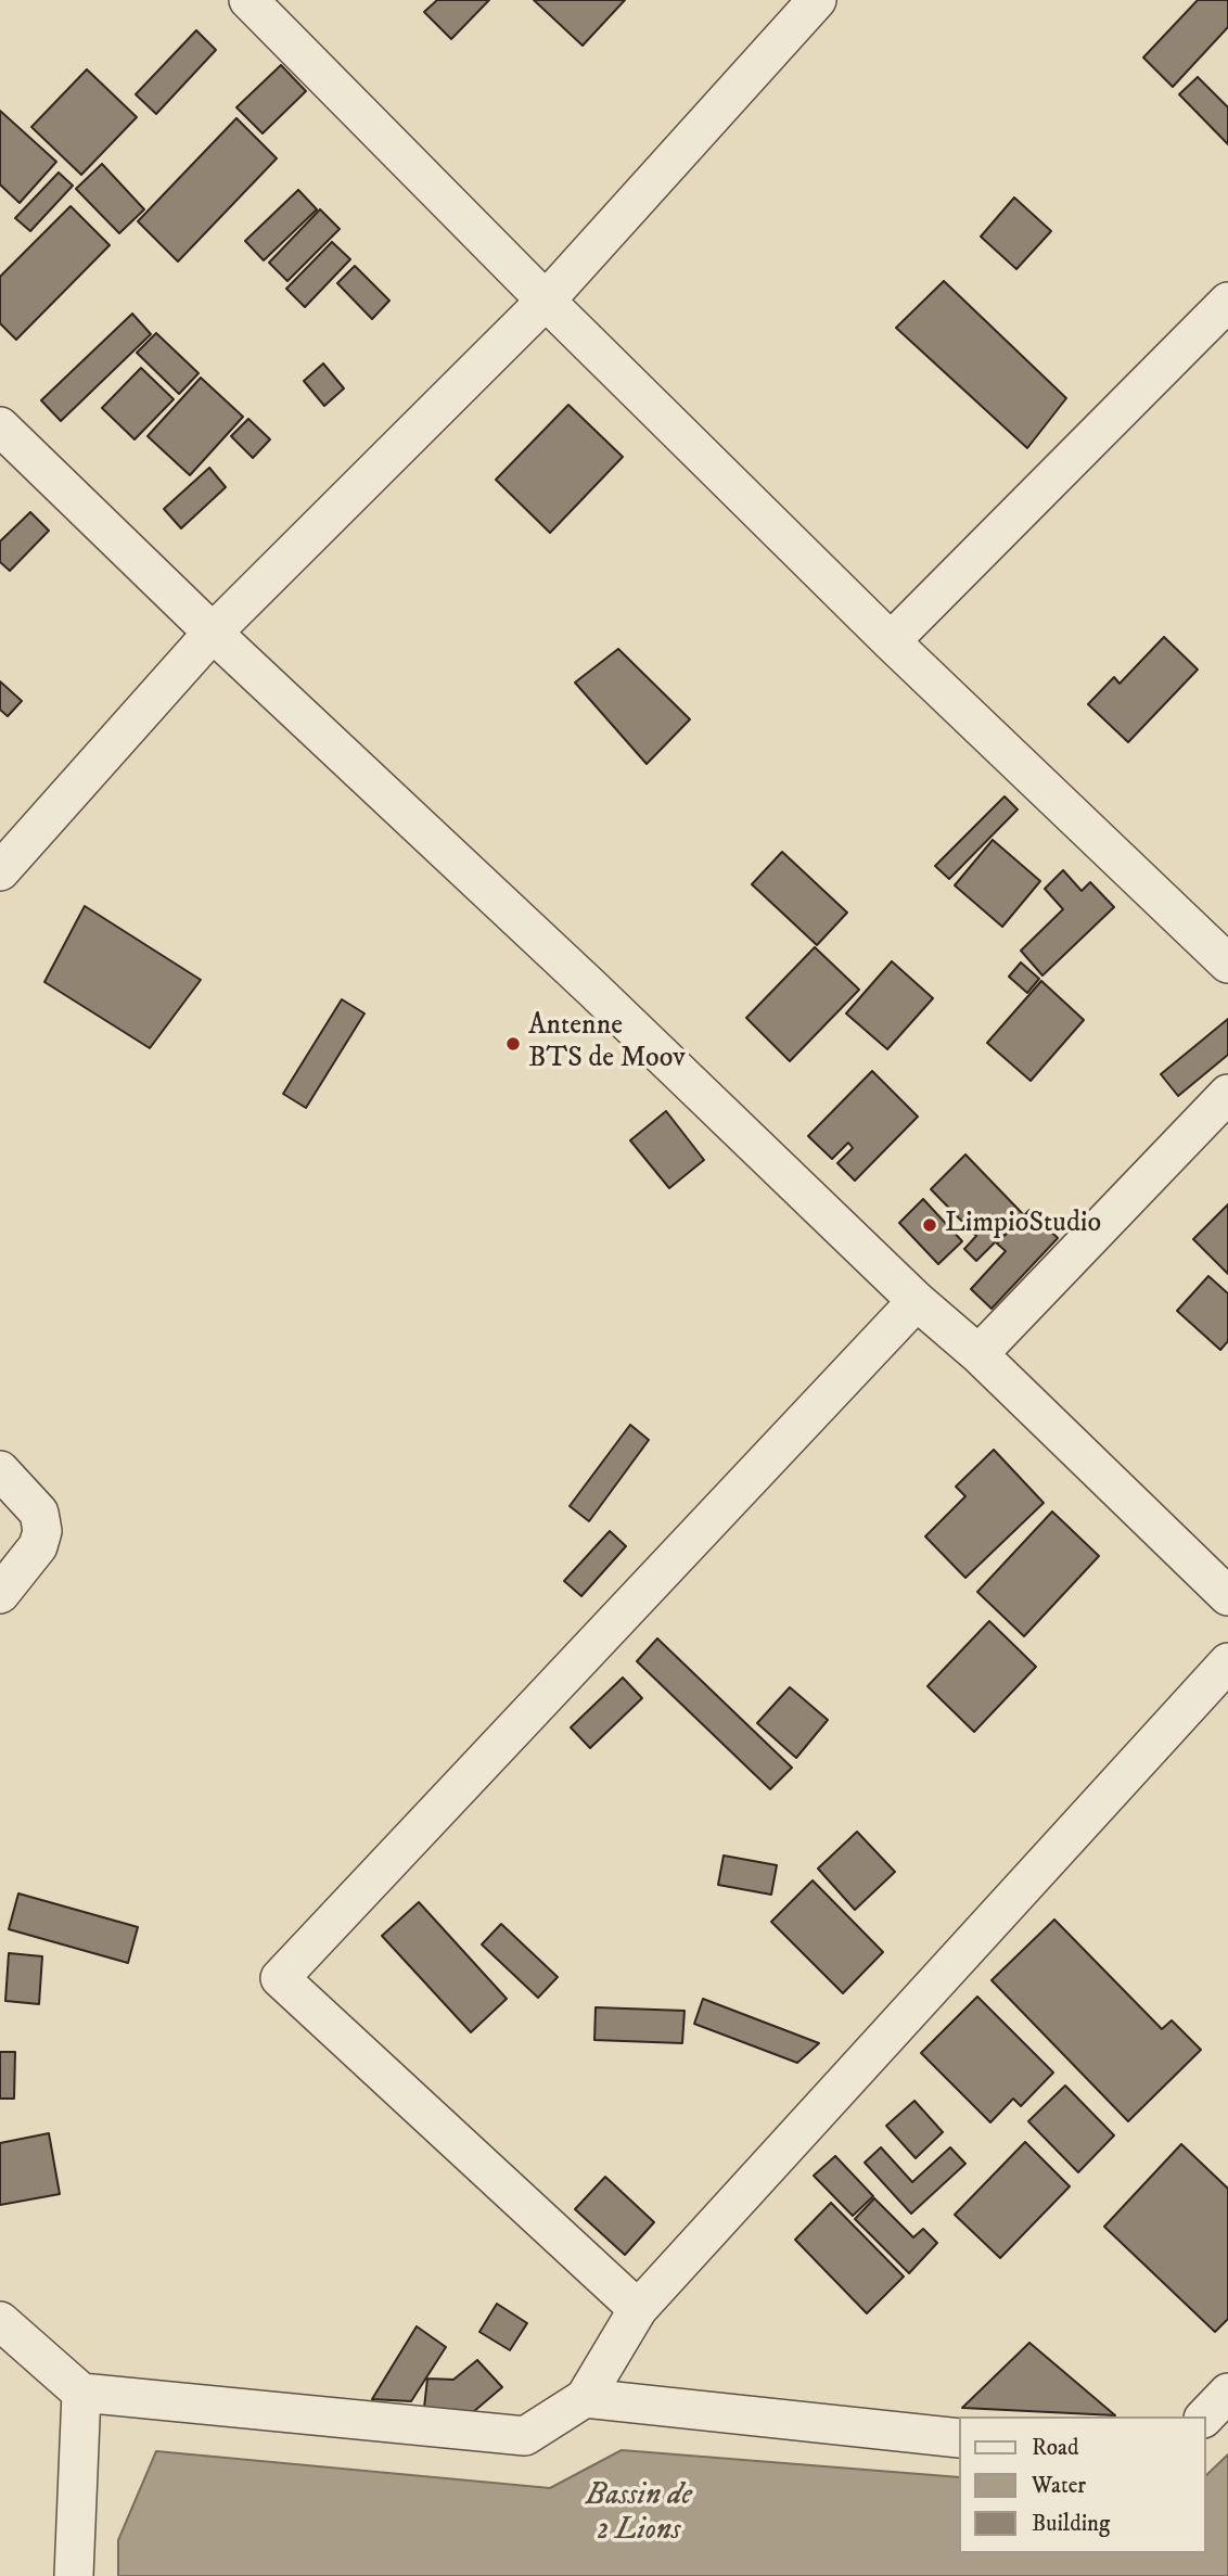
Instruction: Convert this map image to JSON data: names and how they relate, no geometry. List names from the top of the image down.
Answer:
{
  "water": ["Bassin de 2 Lions"],
  "places": ["Antenne BTS de Moov", "LimpioStudio"],
  "legend": ["Road", "Water", "Building"]
}
